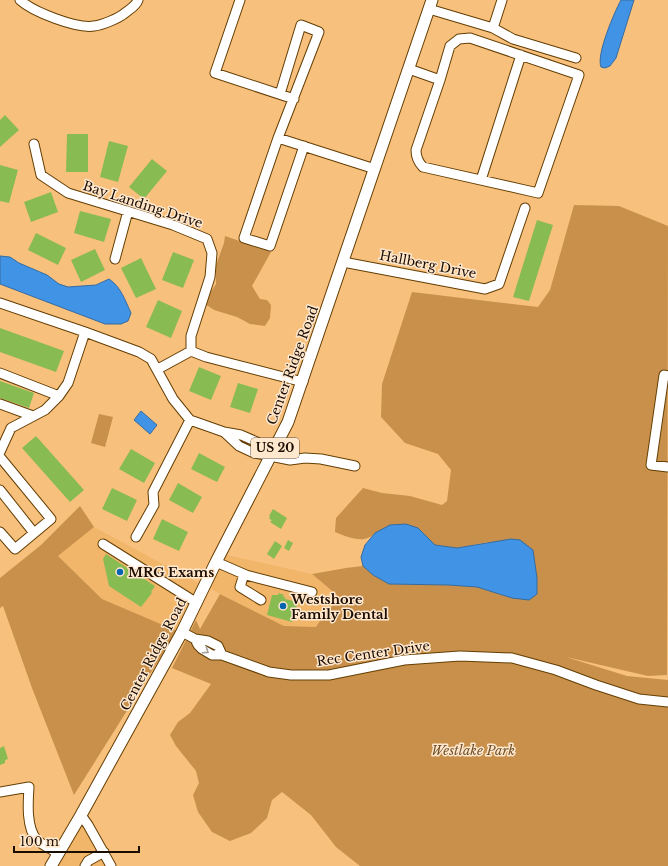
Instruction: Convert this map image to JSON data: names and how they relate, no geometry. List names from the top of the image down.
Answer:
{
  "streets": {
    "main road": ["Center Ridge Road", "US 20"],
    "street": ["Bay Landing Drive", "Hallberg Drive", "Rec Center Drive"]
  },
  "crossings": [
    ["Hallberg Drive", "Center Ridge Road"],
    ["Center Ridge Road", "Rec Center Drive"]
  ],
  "parks": ["Westlake Park"],
  "places": ["MRG Exams", "Westshore Family Dental"],
  "scale_bar": "100 m"
}
